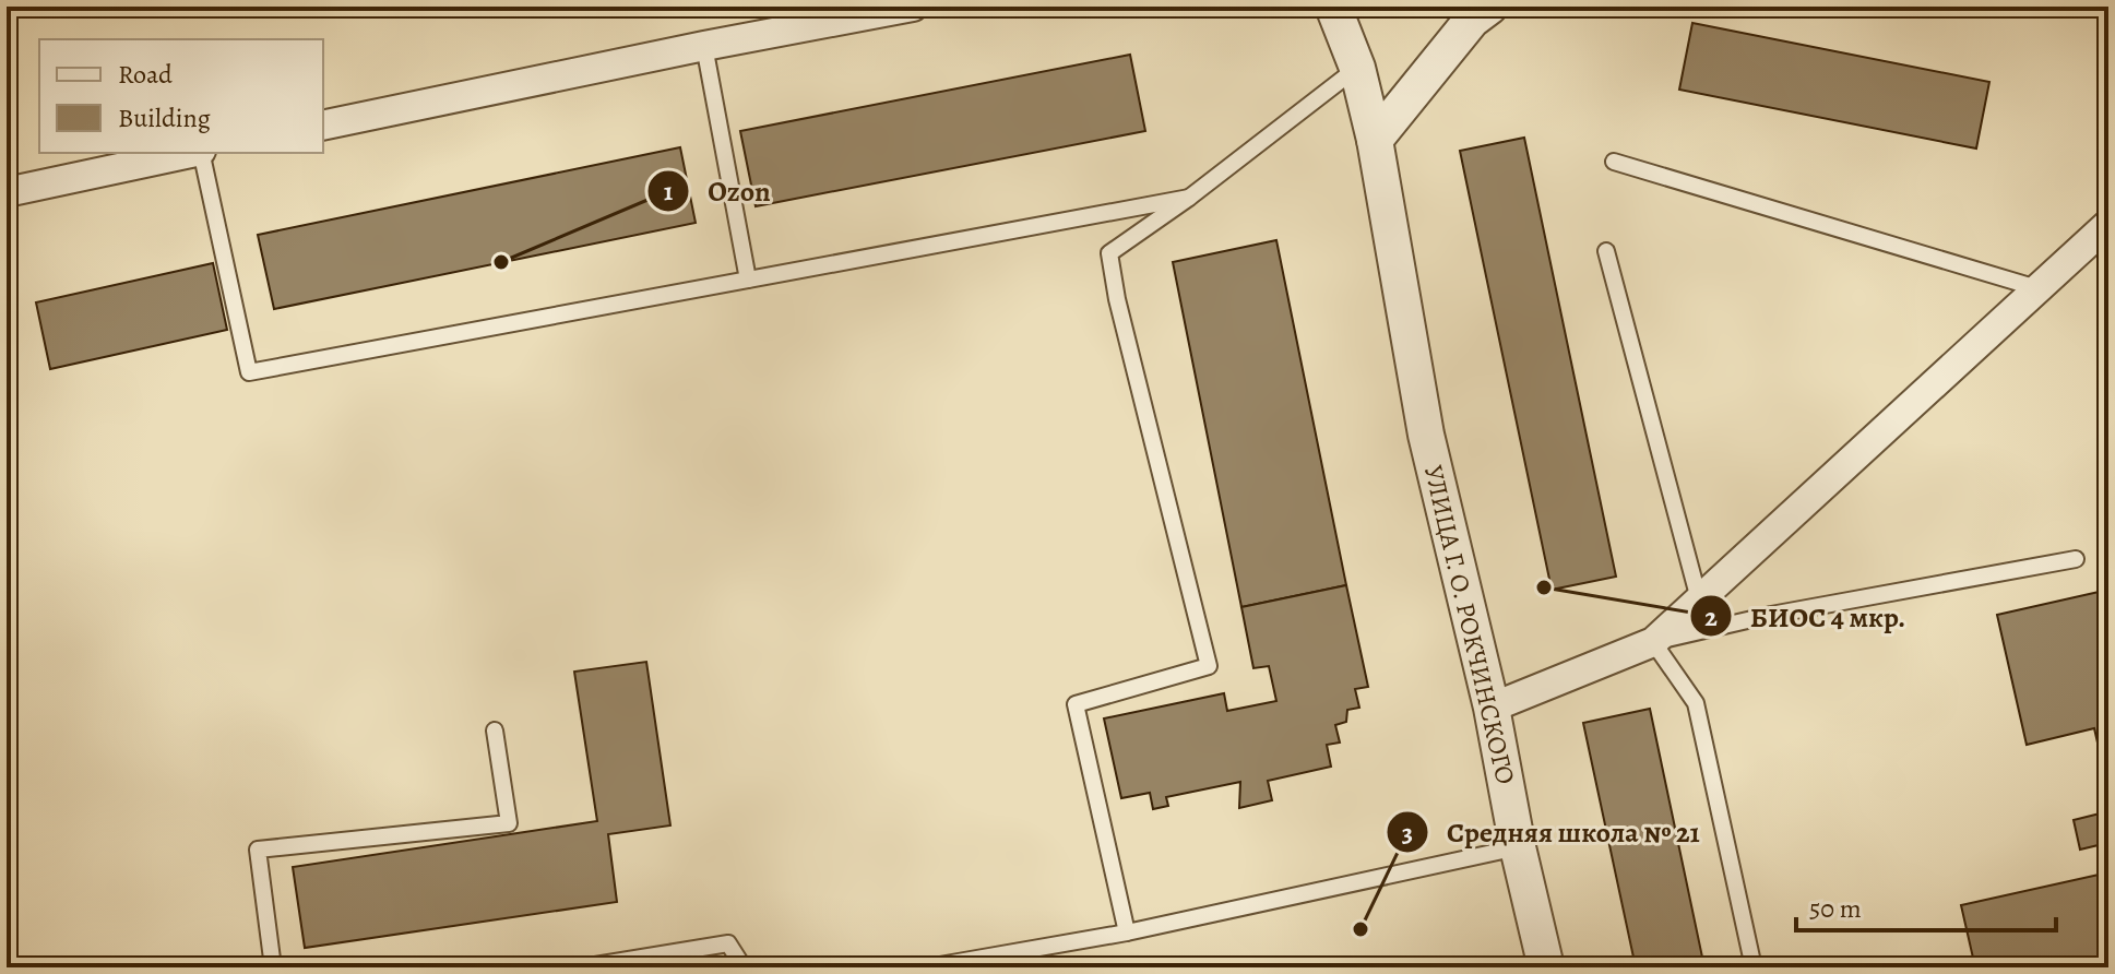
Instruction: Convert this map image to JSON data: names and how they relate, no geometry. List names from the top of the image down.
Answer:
{
  "streets": {
    "street": ["УЛИЦА Г. О. РОКЧИНСКОГО"]
  },
  "places": ["Ozon", "БИОС 4 мкр.", "Средняя школа № 21"],
  "legend": ["Road", "Building"],
  "scale_bar": "50 m"
}
